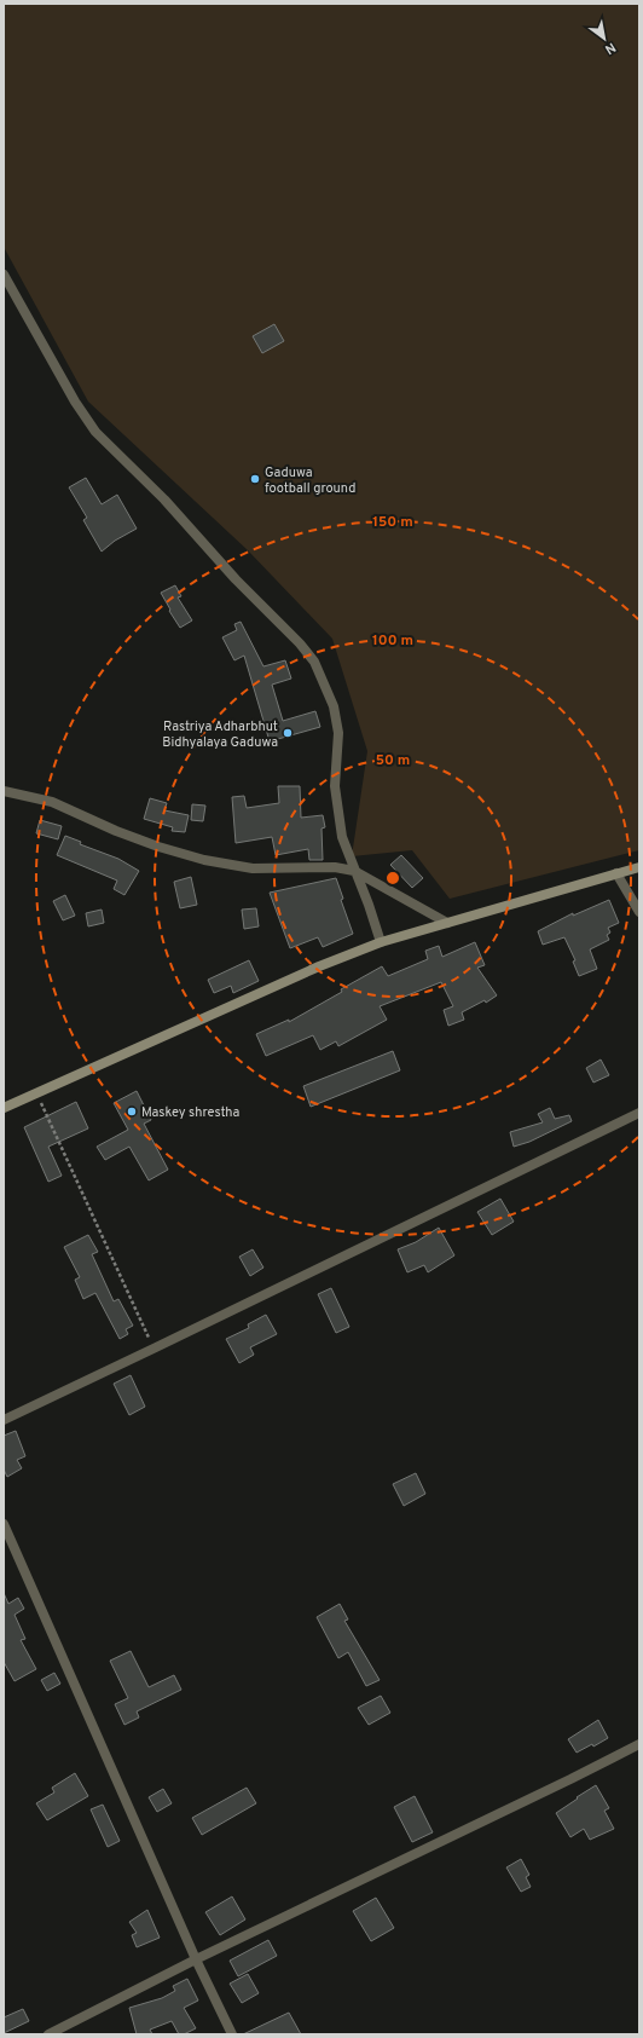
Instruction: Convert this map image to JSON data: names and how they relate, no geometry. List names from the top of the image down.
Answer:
{
  "places": ["Gaduwa football ground", "Rastriya Adharbhut Bidhyalaya Gaduwa", "Maskey shrestha"],
  "north": "bottom right",
  "rings": ["150 m", "100 m", "50 m"]
}
